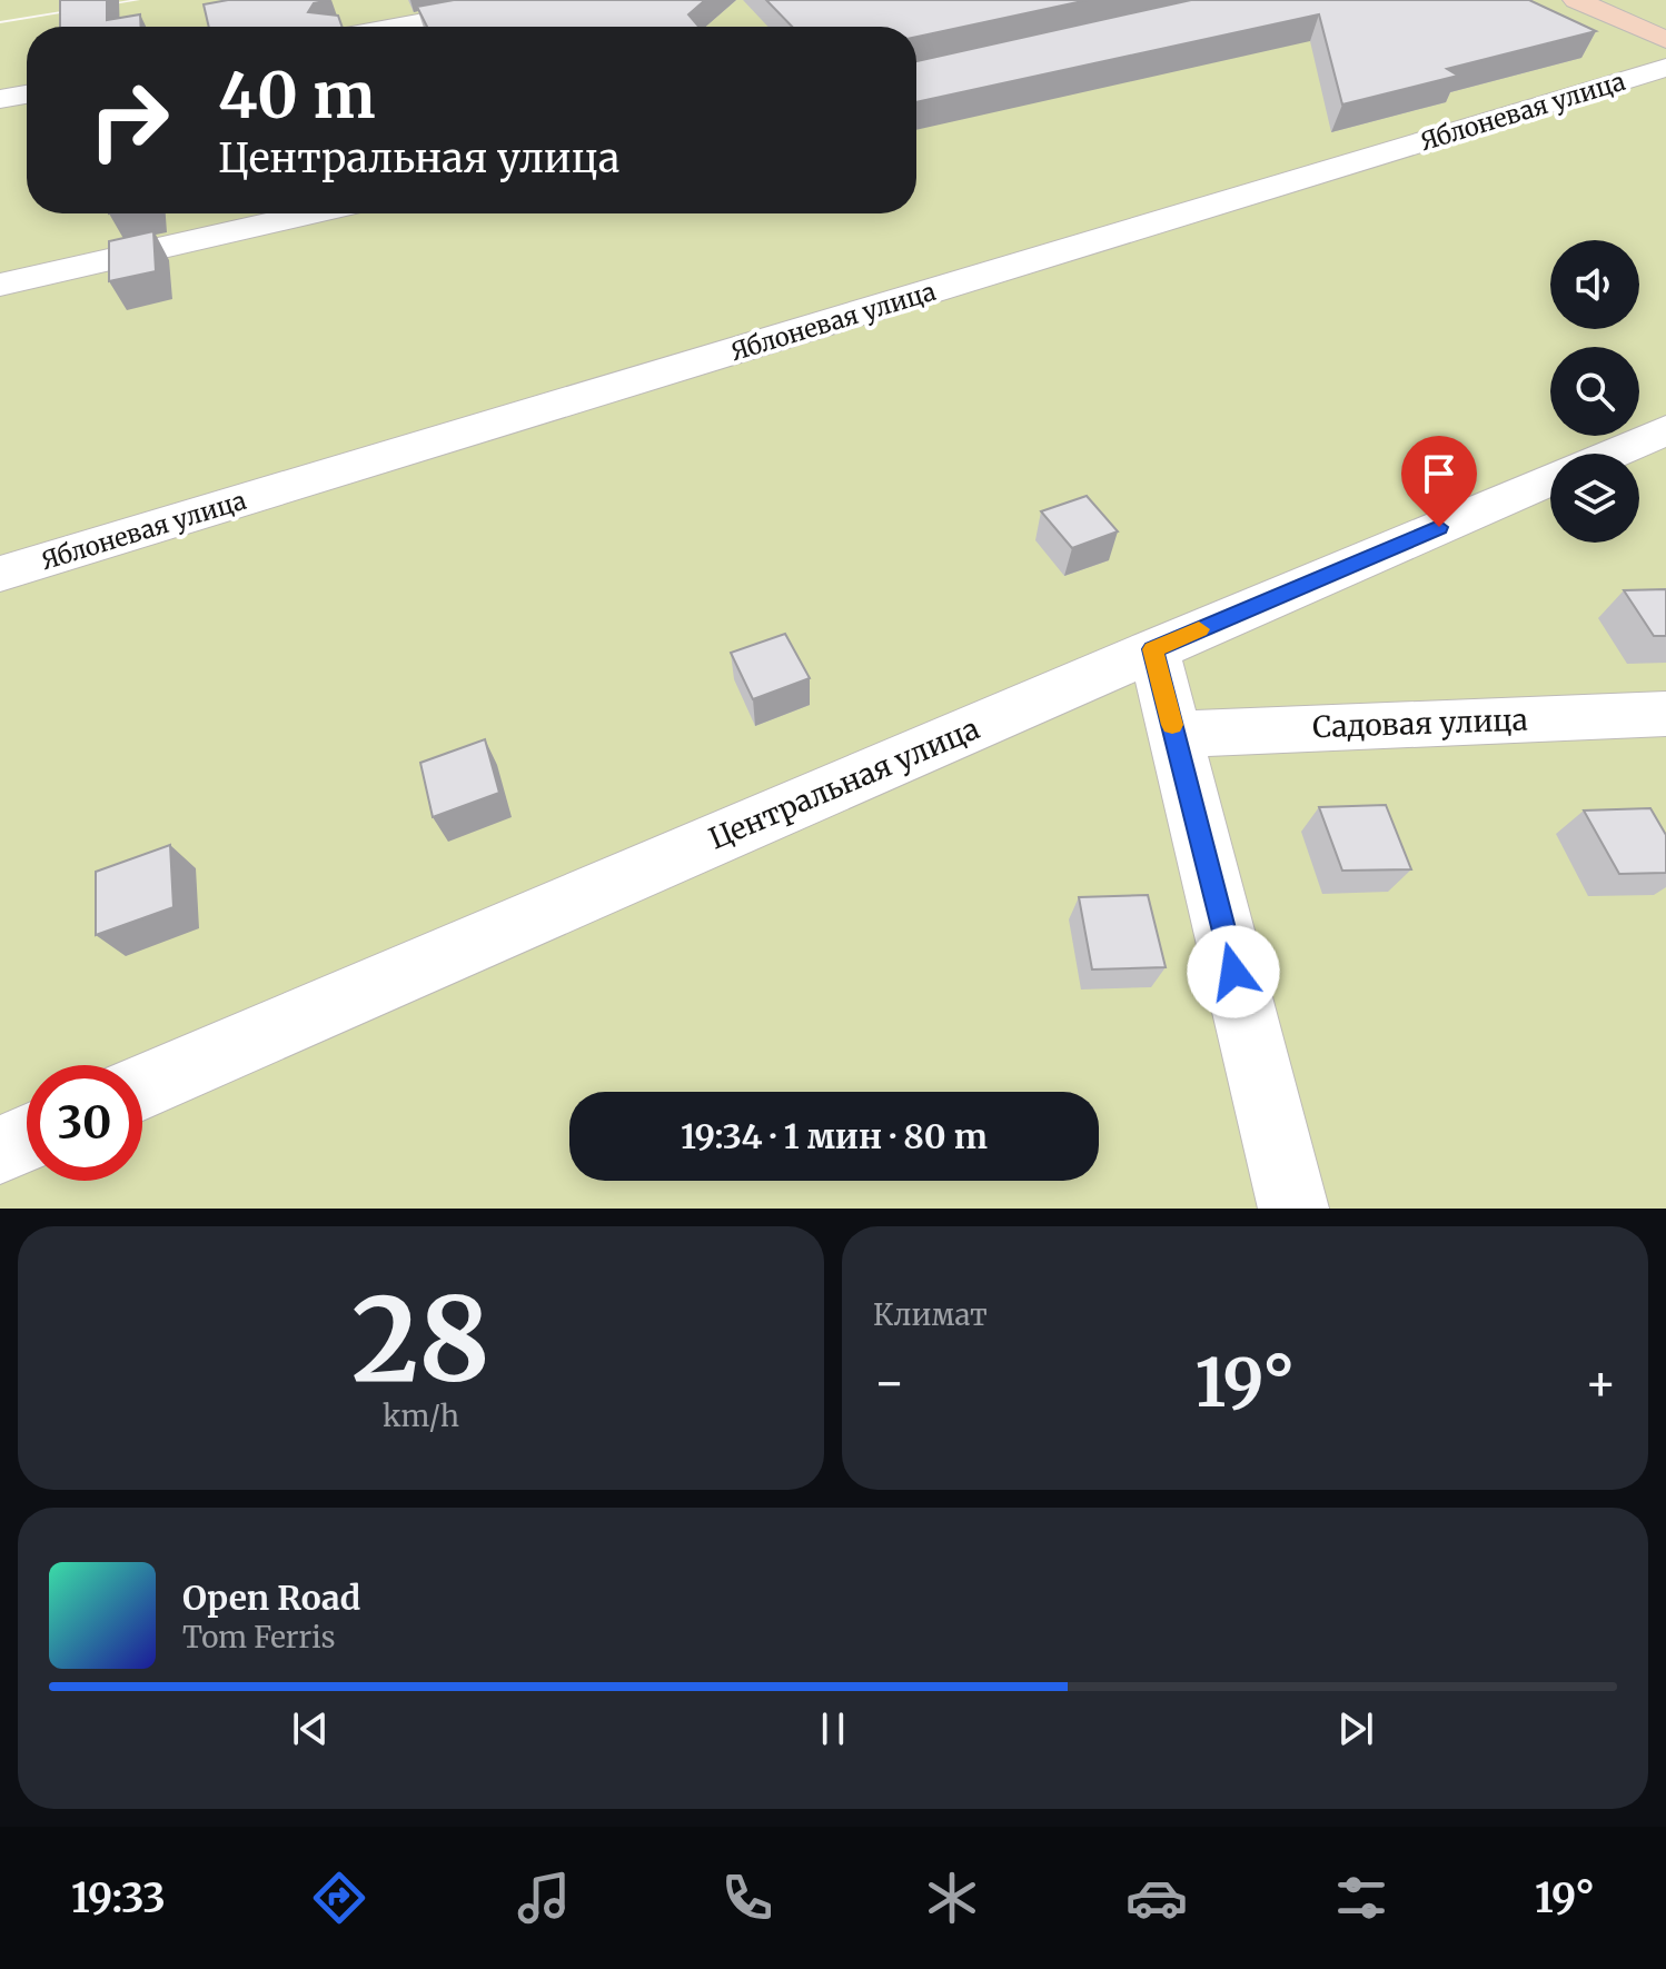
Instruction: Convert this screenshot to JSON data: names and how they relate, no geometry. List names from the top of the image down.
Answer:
{
  "streets": {
    "street": ["Яблоневая улица", "Садовая улица", "Центральная улица"]
  },
  "page": {
    "turn": ["40 m", "Центральная улица"],
    "limit": "30",
    "trip": "19:34 · 1 мин · 80 m",
    "tile": [
      ["28", "km/h"],
      "Климат"
    ],
    "heat": ["−", "19°", "+"],
    "song": ["Open Road", "Tom Ferris"],
    "tabs": ["19:33", "19°"]
  }
}
